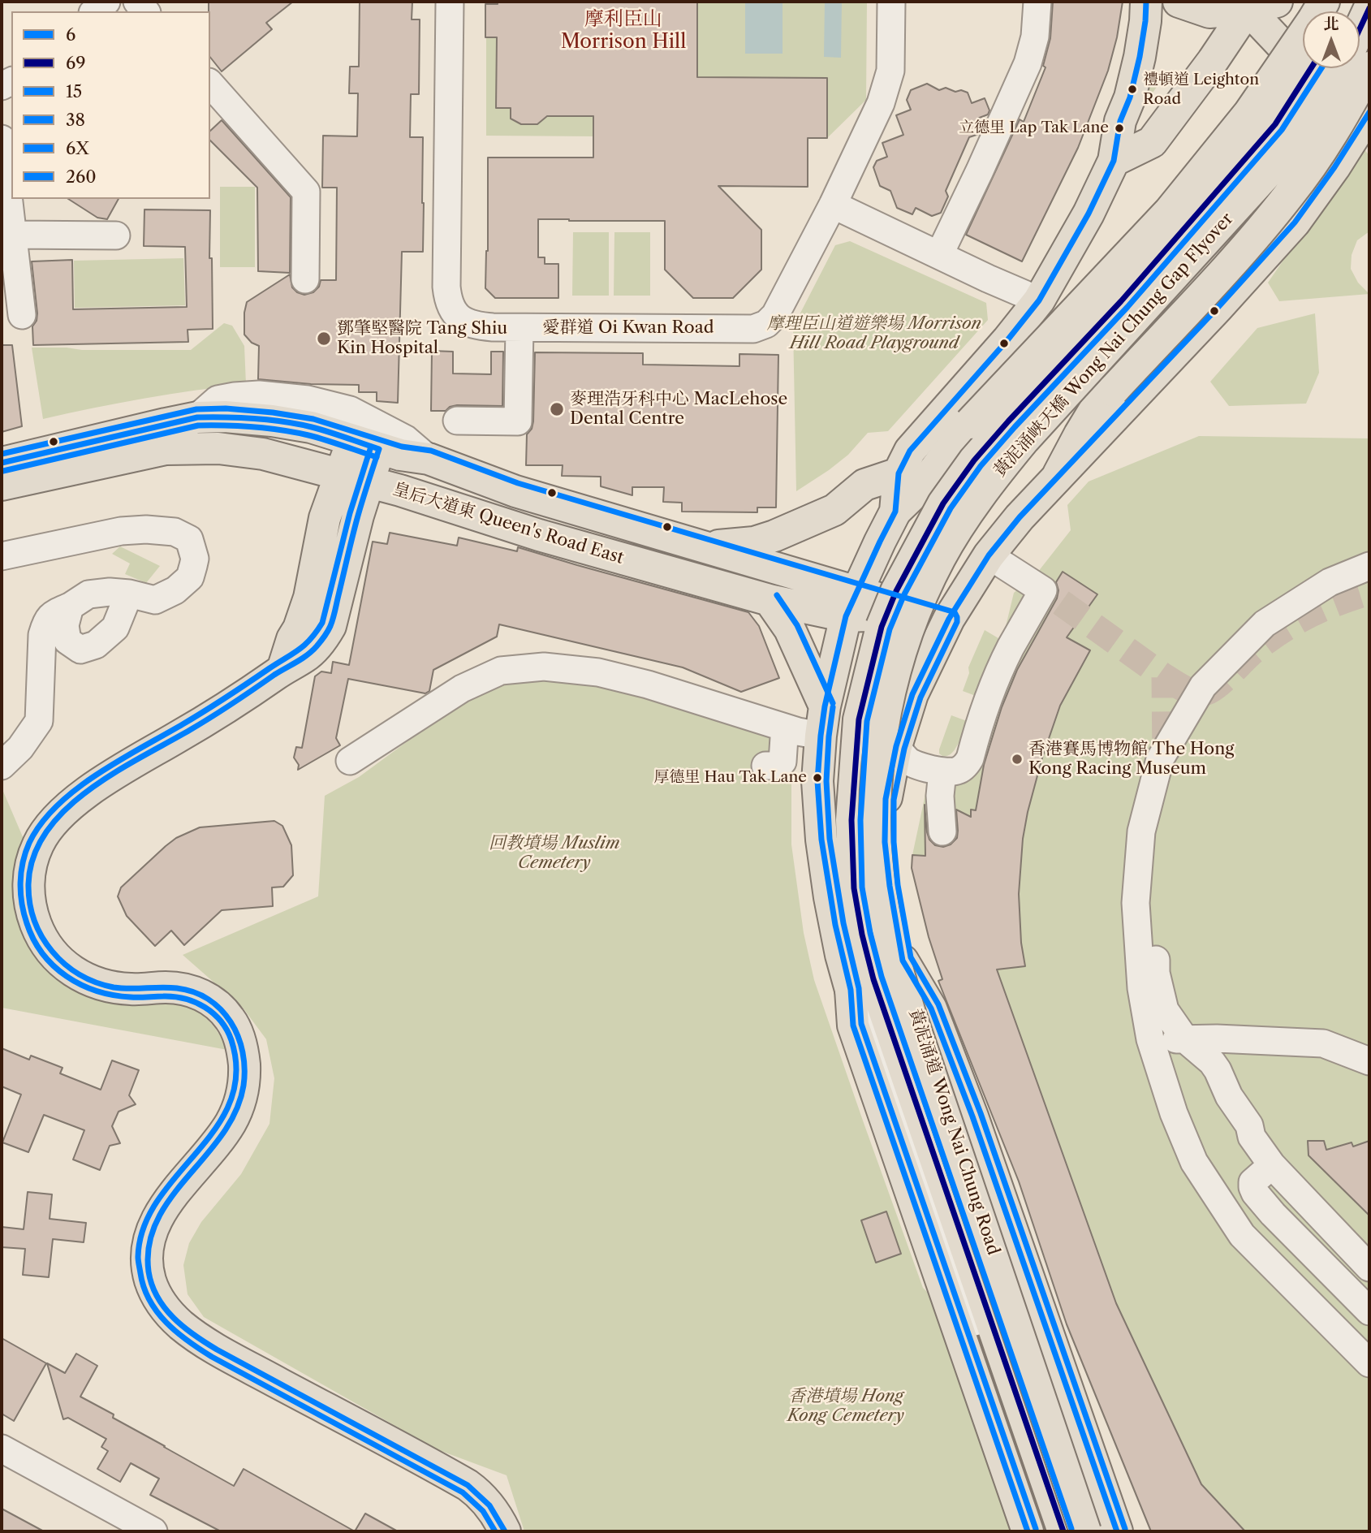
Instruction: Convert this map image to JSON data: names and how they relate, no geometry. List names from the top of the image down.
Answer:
{
  "streets": {
    "main road": ["黃泥涌峽天橋 Wong Nai Chung Gap Flyover", "皇后大道東 Queen's Road East", "黃泥涌道 Wong Nai Chung Road"],
    "street": ["愛群道 Oi Kwan Road"]
  },
  "crossings": [
    ["皇后大道東 Queen's Road East", "黃泥涌道 Wong Nai Chung Road"]
  ],
  "districts": ["摩利臣山 Morrison Hill"],
  "parks": ["摩理臣山道遊樂場 Morrison Hill Road Playground", "回教墳場 Muslim Cemetery", "香港墳場 Hong Kong Cemetery"],
  "places": [
    "禮頓道 Leighton Road",
    "立德里 Lap Tak Lane",
    "鄧肇堅醫院 Tang Shiu Kin Hospital",
    "麥理浩牙科中心 MacLehose Dental Centre",
    "香港賽馬博物館 The Hong Kong Racing Museum",
    "厚德里 Hau Tak Lane"
  ],
  "lines": [
    "transit line 38",
    "transit line 69",
    "transit line 260",
    "transit line 6X",
    "transit line 6",
    "transit line 15"
  ],
  "legend": [
    "6",
    "69",
    "15",
    "38",
    "6X",
    "260"
  ],
  "north": "top"
}
